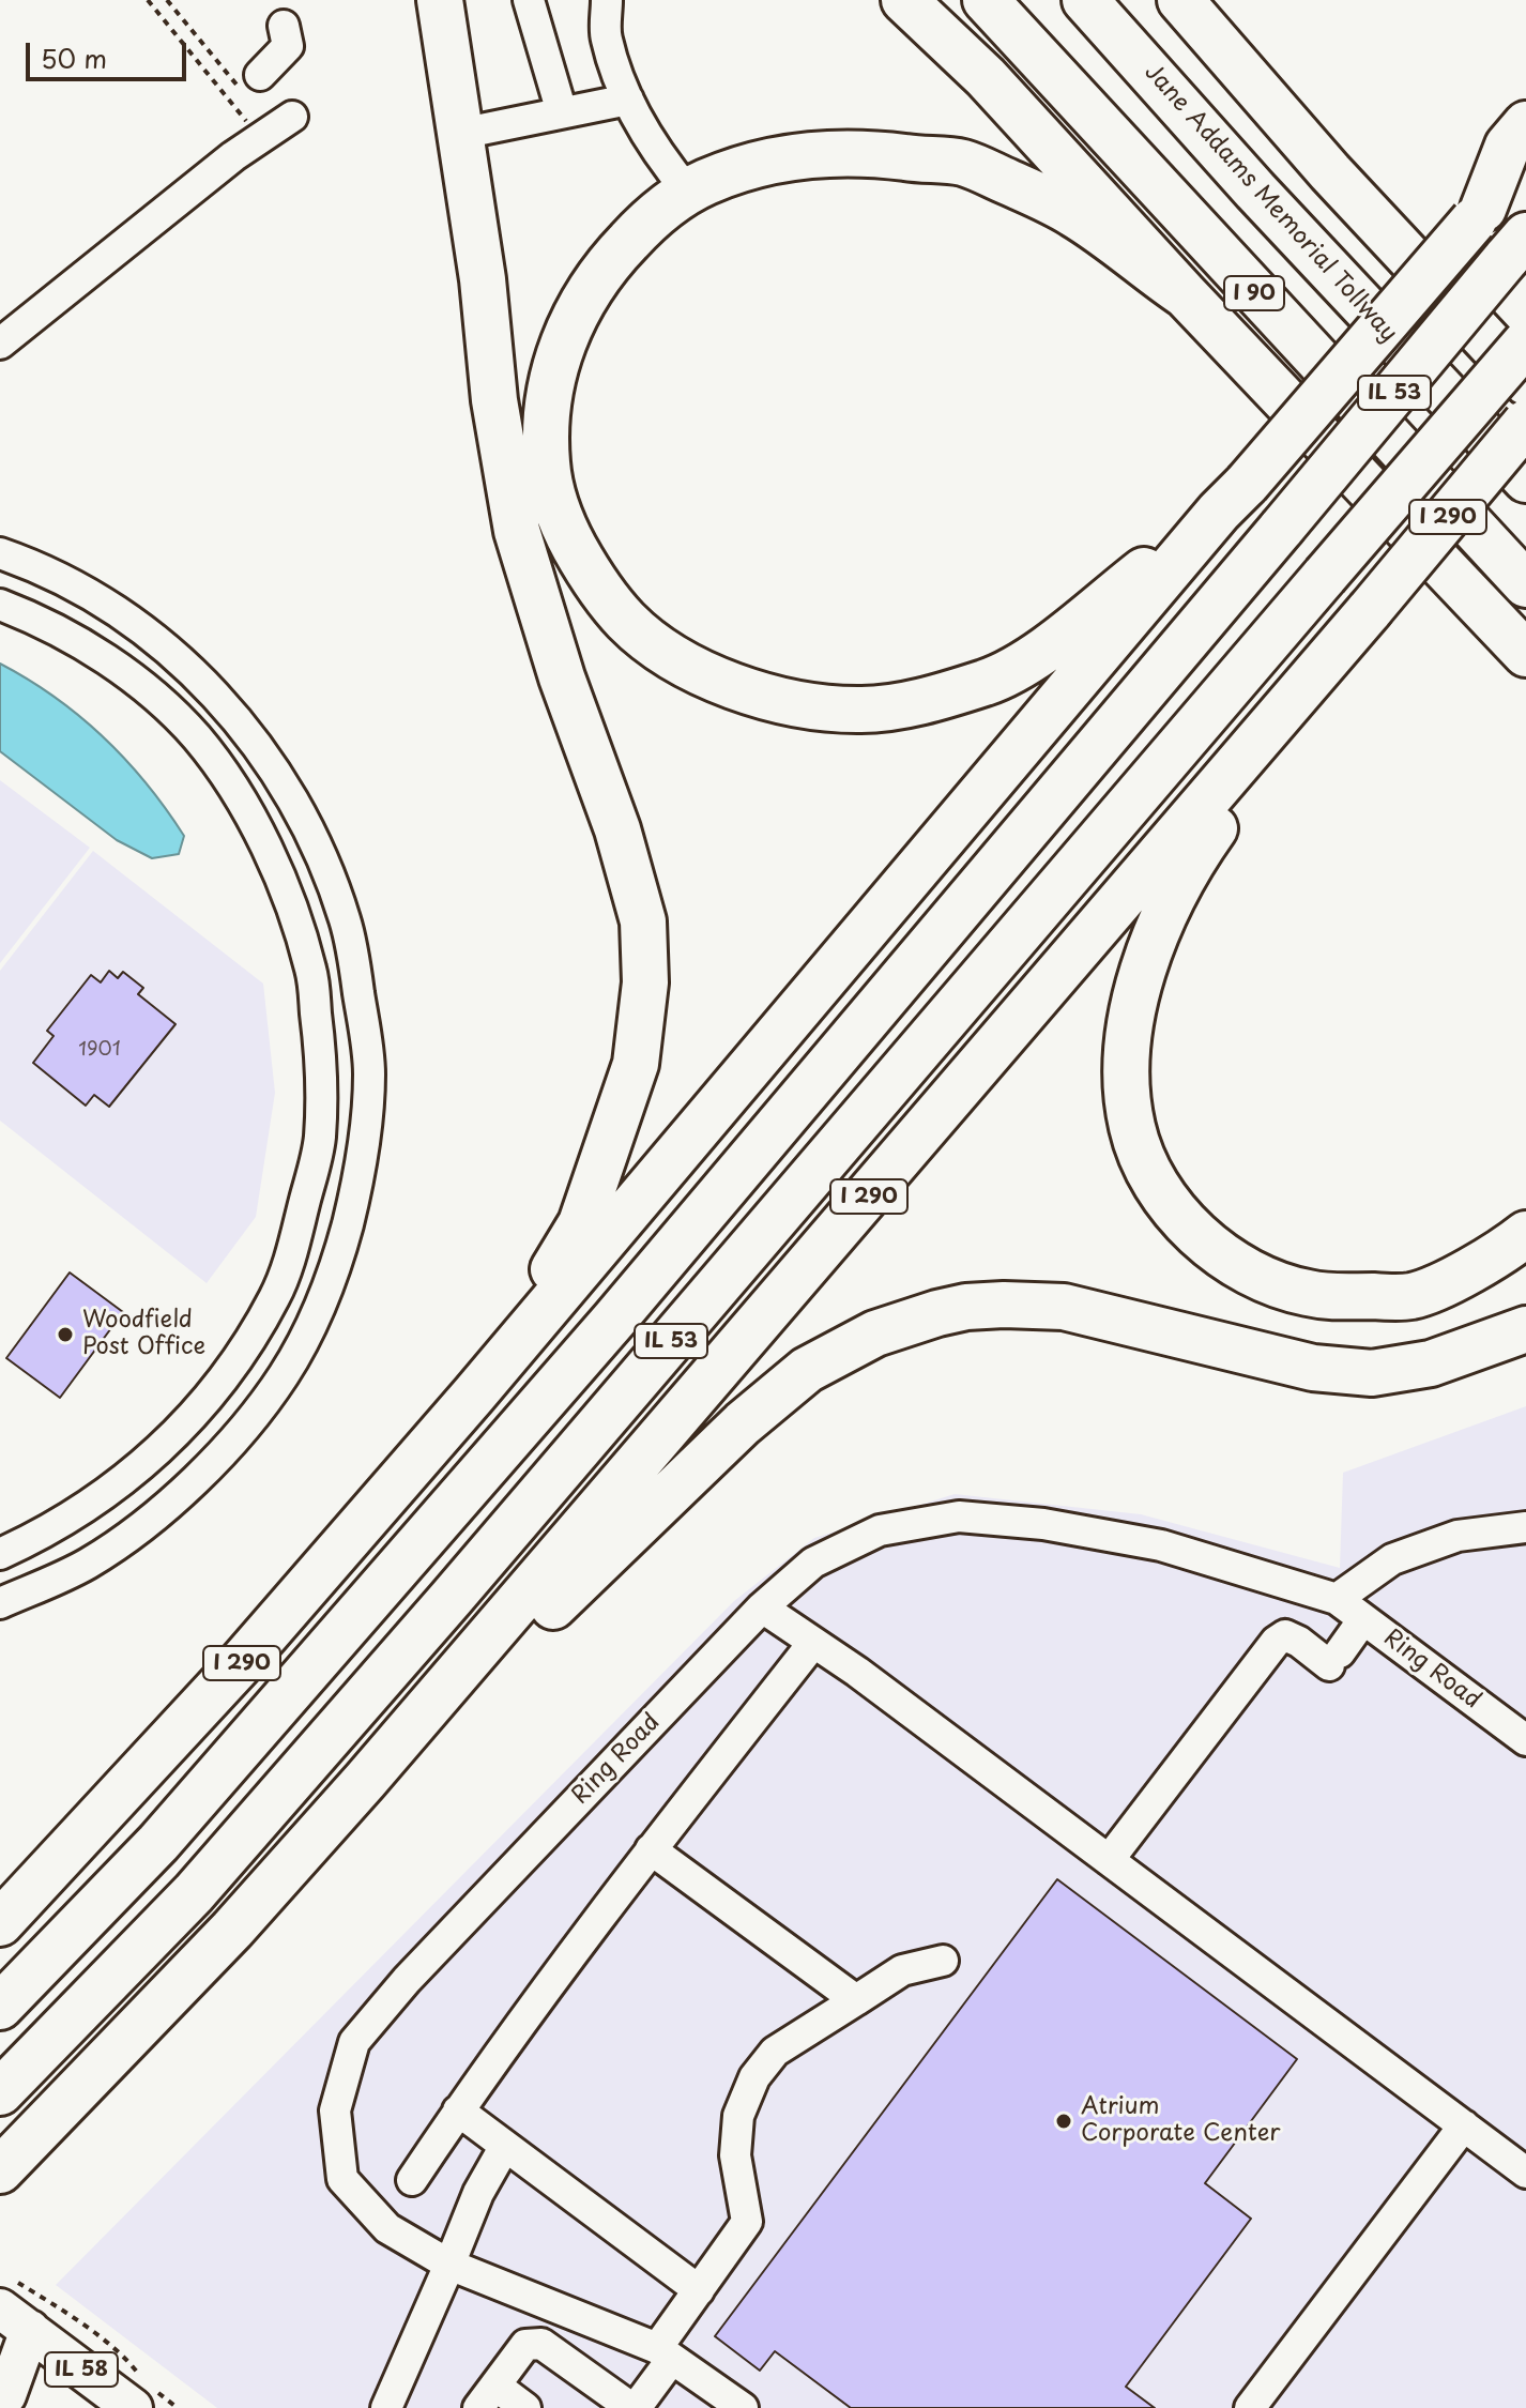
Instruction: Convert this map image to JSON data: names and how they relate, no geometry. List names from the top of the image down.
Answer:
{
  "streets": {
    "highway": [
      "Jane Addams Memorial Tollway",
      "I 90",
      "IL 53",
      "I 290"
    ],
    "main road": ["IL 58"],
    "street": ["Ring Road"]
  },
  "places": ["Woodfield Post Office", "Atrium Corporate Center"],
  "house_numbers": ["1901"],
  "scale_bar": "50 m"
}
